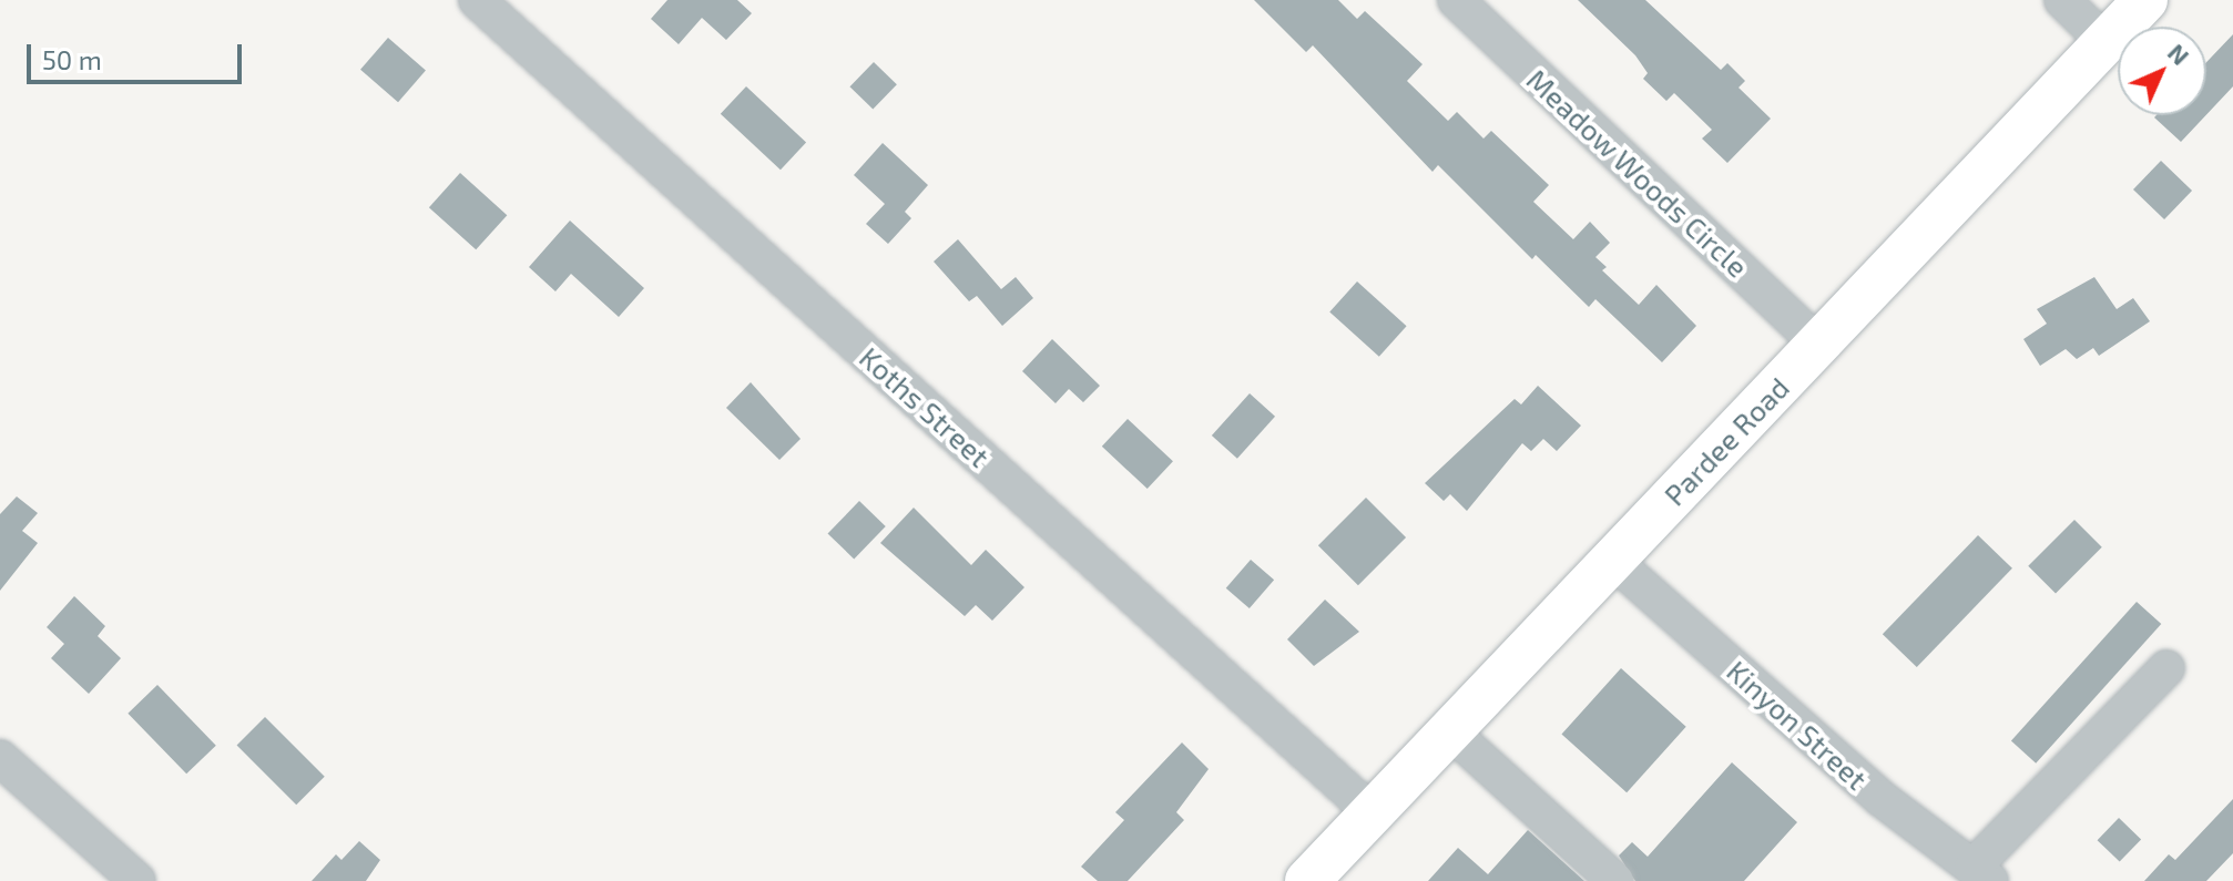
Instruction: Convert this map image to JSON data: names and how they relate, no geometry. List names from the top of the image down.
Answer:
{
  "streets": {
    "main road": ["Pardee Road"],
    "street": ["Meadow Woods Circle", "Koths Street", "Kinyon Street"]
  },
  "crossings": [
    ["Meadow Woods Circle", "Pardee Road"],
    ["Koths Street", "Pardee Road"],
    ["Pardee Road", "Kinyon Street"]
  ],
  "scale_bar": "50 m",
  "north": "top right"
}
